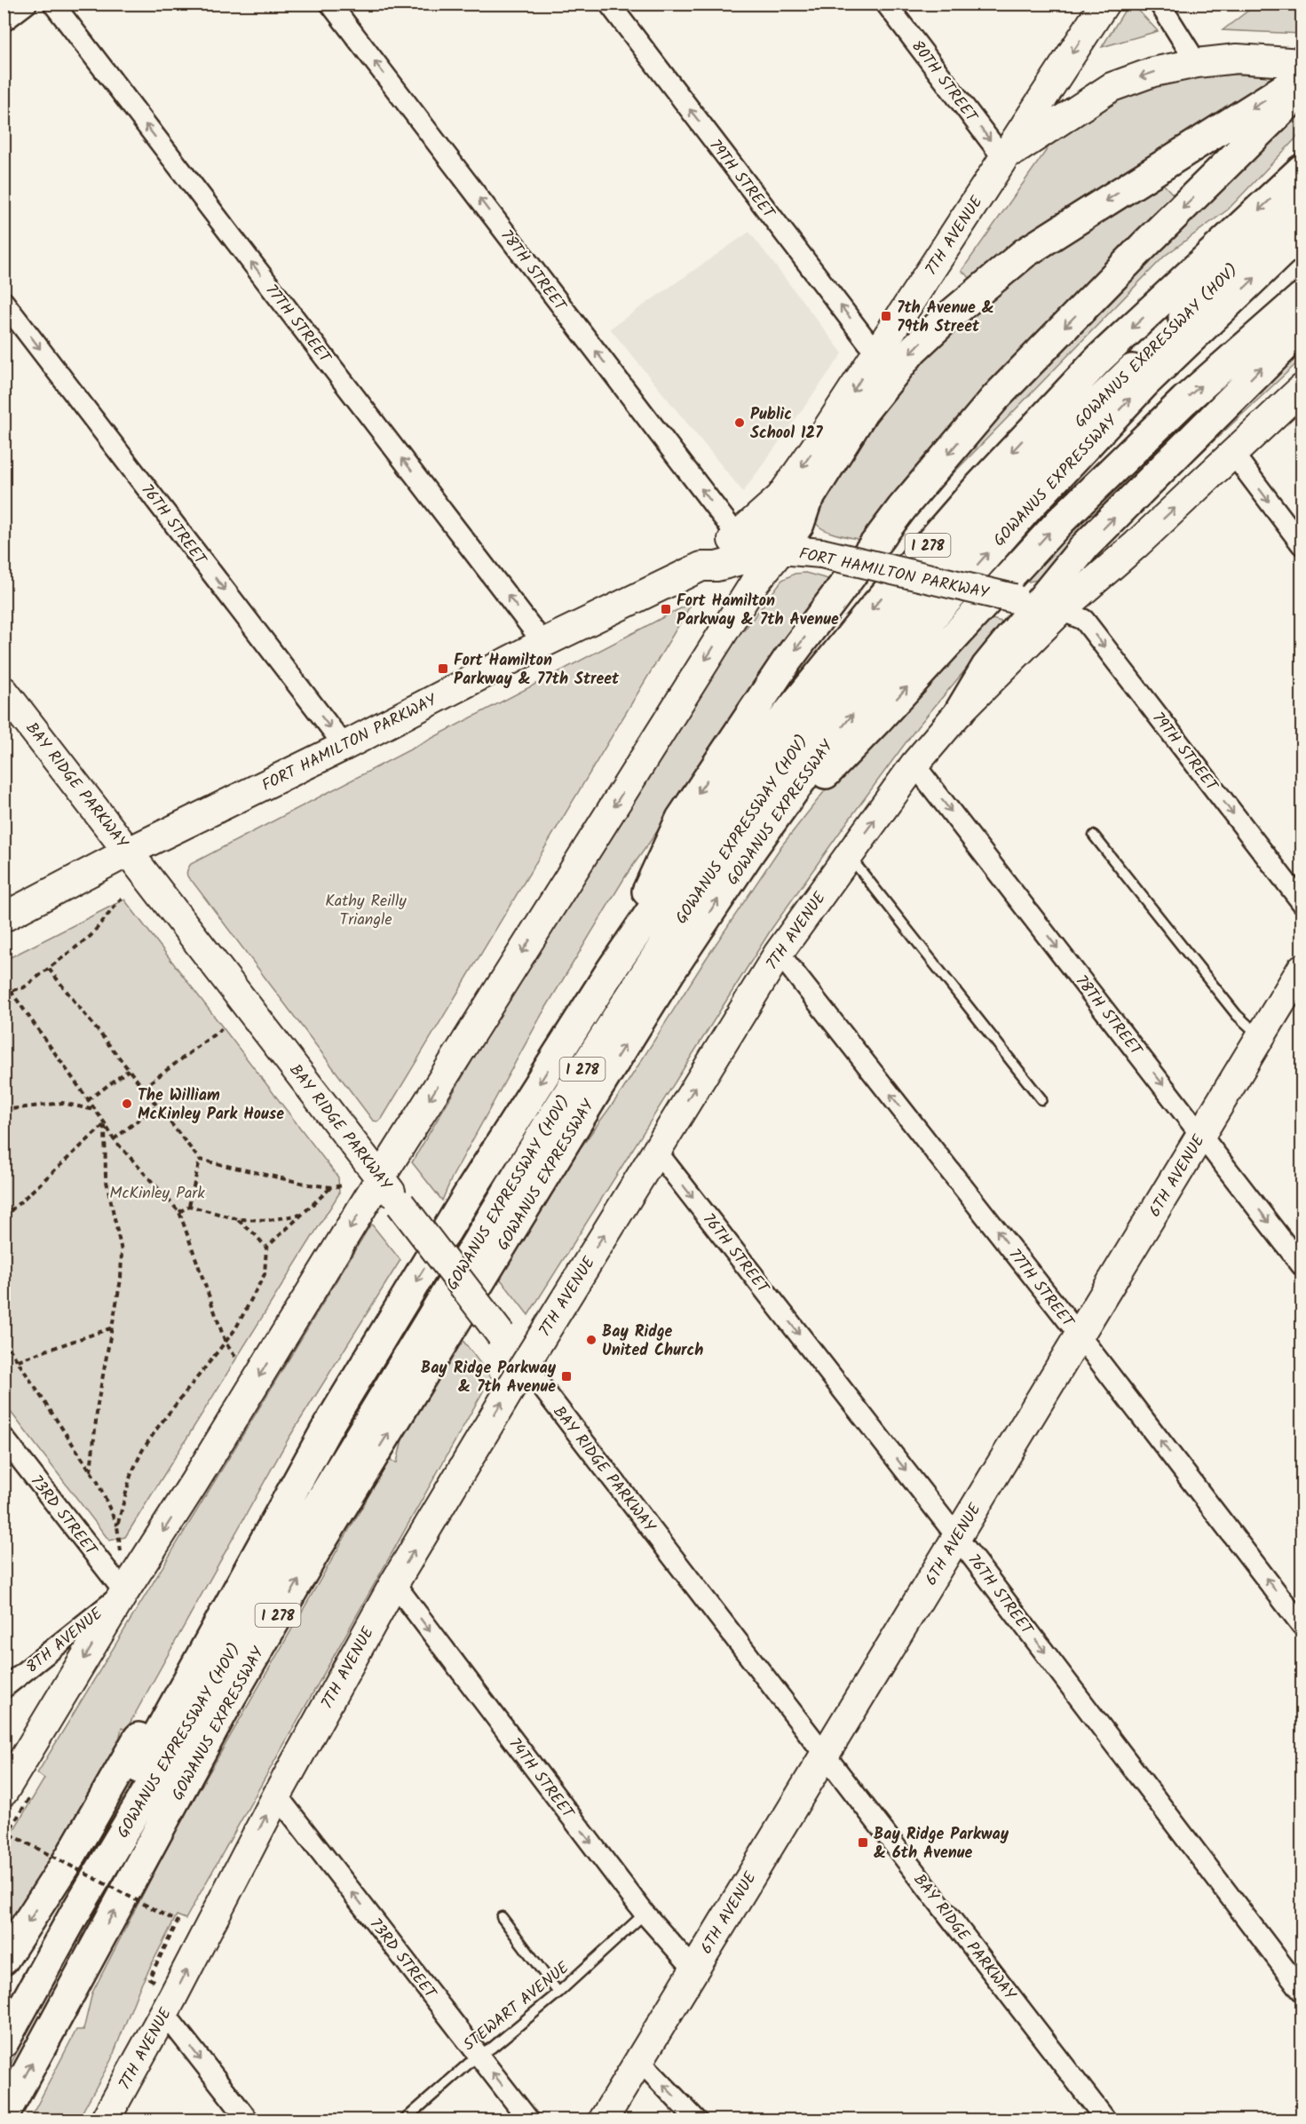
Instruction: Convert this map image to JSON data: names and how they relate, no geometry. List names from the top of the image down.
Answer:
{
  "streets": {
    "highway": ["GOWANUS EXPRESSWAY (HOV)", "GOWANUS EXPRESSWAY", "I 278"],
    "main road": [
      "7TH AVENUE",
      "FORT HAMILTON PARKWAY",
      "BAY RIDGE PARKWAY",
      "6TH AVENUE"
    ],
    "street": [
      "80TH STREET",
      "79TH STREET",
      "78TH STREET",
      "77TH STREET",
      "76TH STREET",
      "73RD STREET",
      "8TH AVENUE",
      "74TH STREET"
    ],
    "lane": ["STEWART AVENUE"]
  },
  "crossings": [
    ["80TH STREET", "7TH AVENUE"],
    ["79TH STREET", "7TH AVENUE"],
    ["79TH STREET", "FORT HAMILTON PARKWAY"],
    ["7TH AVENUE", "78TH STREET"],
    ["7TH AVENUE", "77TH STREET"],
    ["7TH AVENUE", "76TH STREET"],
    ["7TH AVENUE", "FORT HAMILTON PARKWAY"],
    ["7TH AVENUE", "BAY RIDGE PARKWAY"],
    ["7TH AVENUE", "73RD STREET"],
    ["7TH AVENUE", "74TH STREET"],
    ["78TH STREET", "6TH AVENUE"],
    ["77TH STREET", "FORT HAMILTON PARKWAY"],
    ["77TH STREET", "6TH AVENUE"],
    ["76TH STREET", "FORT HAMILTON PARKWAY"],
    ["76TH STREET", "6TH AVENUE"],
    ["FORT HAMILTON PARKWAY", "BAY RIDGE PARKWAY"],
    ["BAY RIDGE PARKWAY", "6TH AVENUE"],
    ["6TH AVENUE", "74TH STREET"],
    ["73RD STREET", "8TH AVENUE"],
    ["73RD STREET", "STEWART AVENUE"],
    ["74TH STREET", "STEWART AVENUE"]
  ],
  "one_way": [
    "80TH STREET",
    "77TH STREET",
    "76TH STREET",
    "73RD STREET",
    "74TH STREET"
  ],
  "parks": ["Kathy Reilly Triangle", "McKinley Park"],
  "places": {
    "transit": [
      "7th Avenue & 79th Street",
      "Fort Hamilton Parkway & 7th Avenue",
      "Fort Hamilton Parkway & 77th Street",
      "Bay Ridge Parkway & 7th Avenue",
      "Bay Ridge Parkway & 6th Avenue"
    ],
    "other": ["Public School 127", "The William McKinley Park House", "Bay Ridge United Church"]
  }
}
